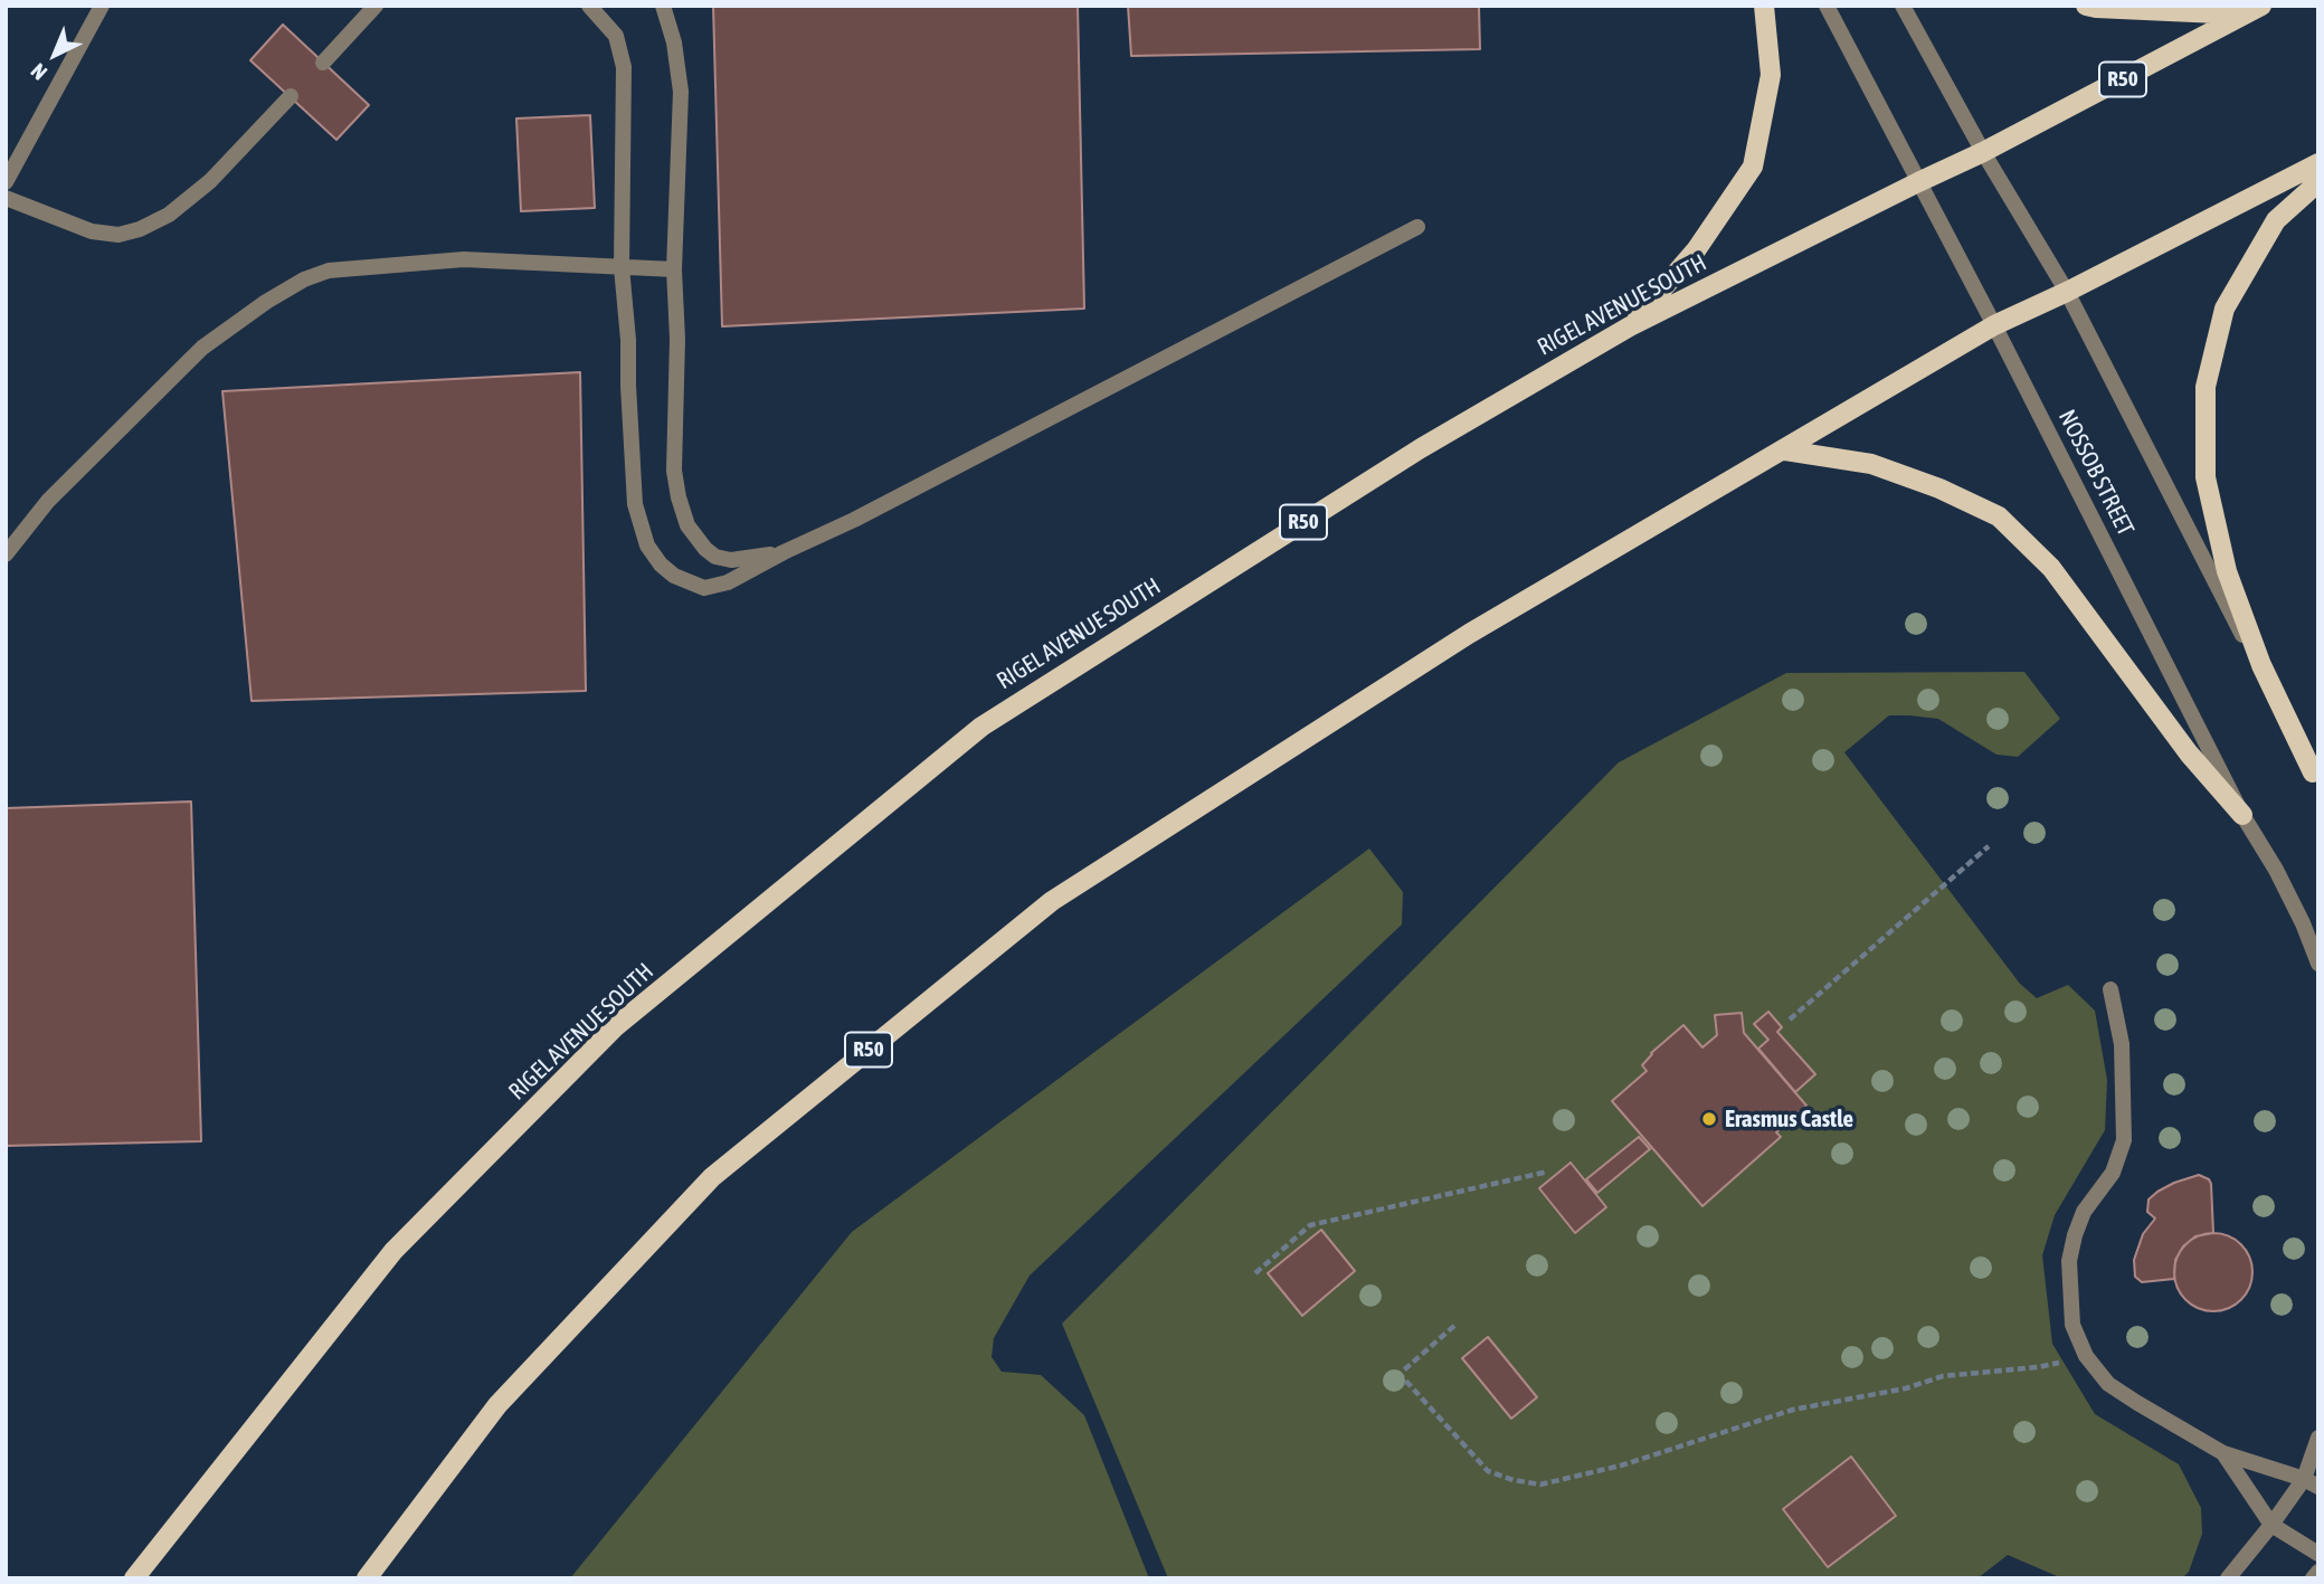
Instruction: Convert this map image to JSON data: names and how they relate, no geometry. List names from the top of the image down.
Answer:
{
  "streets": {
    "main road": ["R50", "RIGEL AVENUE SOUTH"],
    "street": ["NOSSOB STREET"]
  },
  "crossings": [
    ["R50", "NOSSOB STREET"],
    ["RIGEL AVENUE SOUTH", "NOSSOB STREET"]
  ],
  "places": ["Erasmus Castle"],
  "north": "bottom left"
}
